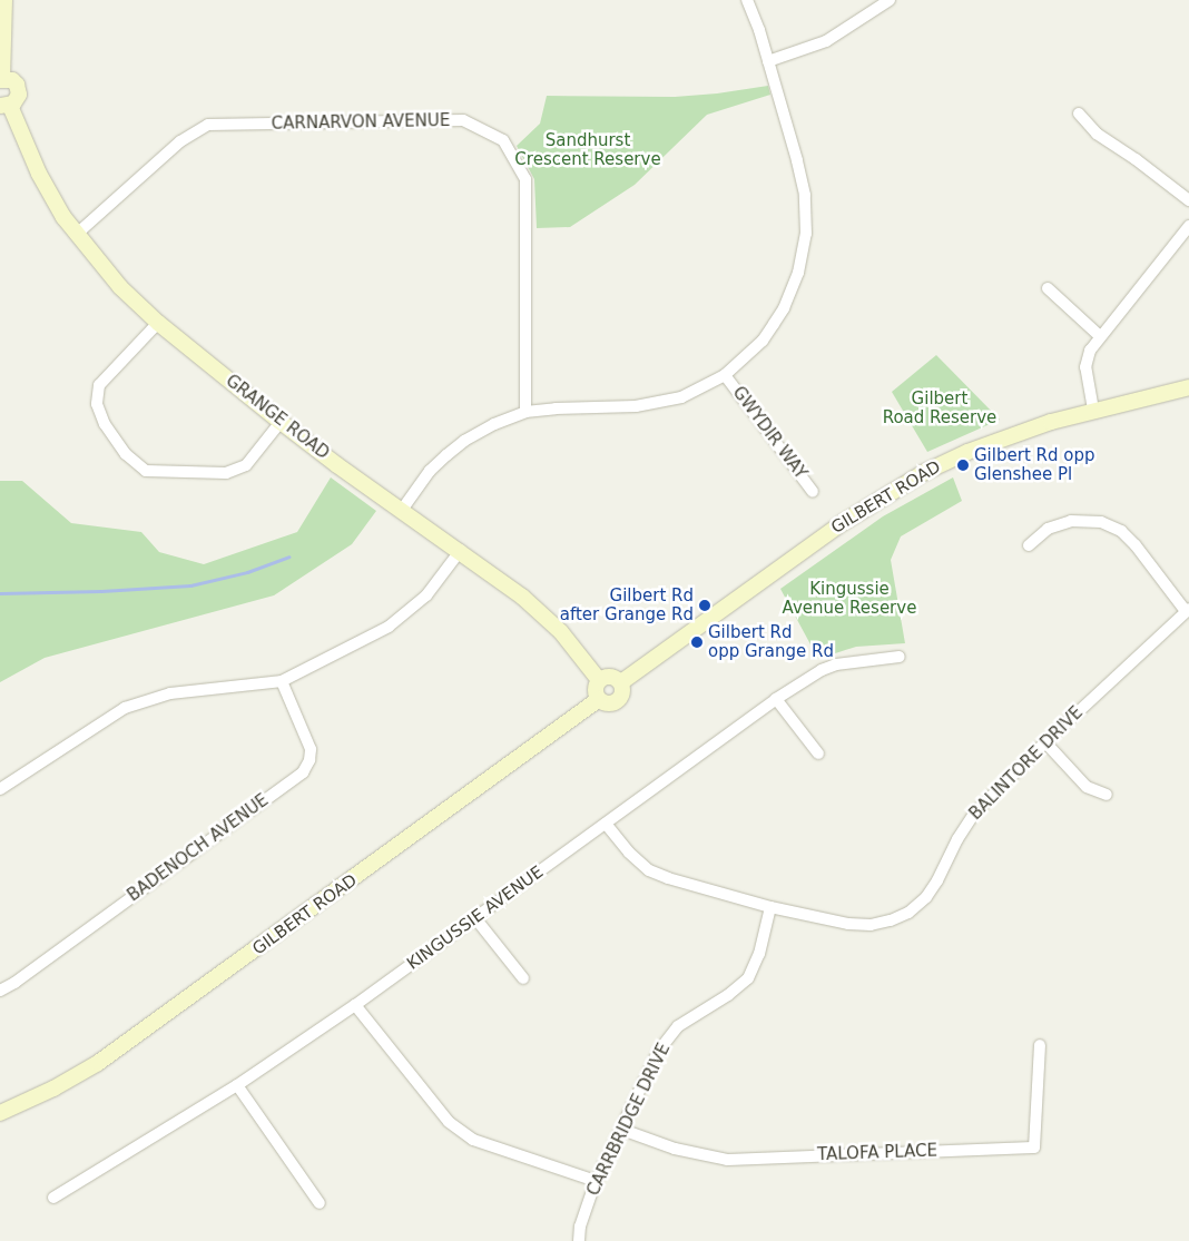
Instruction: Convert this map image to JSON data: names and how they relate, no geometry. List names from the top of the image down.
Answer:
{
  "streets": {
    "main road": ["GRANGE ROAD", "GILBERT ROAD"],
    "street": [
      "CARNARVON AVENUE",
      "GWYDIR WAY",
      "BALINTORE DRIVE",
      "BADENOCH AVENUE",
      "KINGUSSIE AVENUE",
      "CARRBRIDGE DRIVE",
      "TALOFA PLACE"
    ]
  },
  "crossings": [
    ["CARNARVON AVENUE", "GRANGE ROAD"],
    ["GRANGE ROAD", "GILBERT ROAD"],
    ["BALINTORE DRIVE", "KINGUSSIE AVENUE"],
    ["BALINTORE DRIVE", "CARRBRIDGE DRIVE"],
    ["CARRBRIDGE DRIVE", "TALOFA PLACE"]
  ],
  "parks": ["Sandhurst Crescent Reserve", "Gilbert Road Reserve", "Kingussie Avenue Reserve"],
  "places": ["Gilbert Rd opp Glenshee Pl", "Gilbert Rd after Grange Rd", "Gilbert Rd opp Grange Rd"]
}
